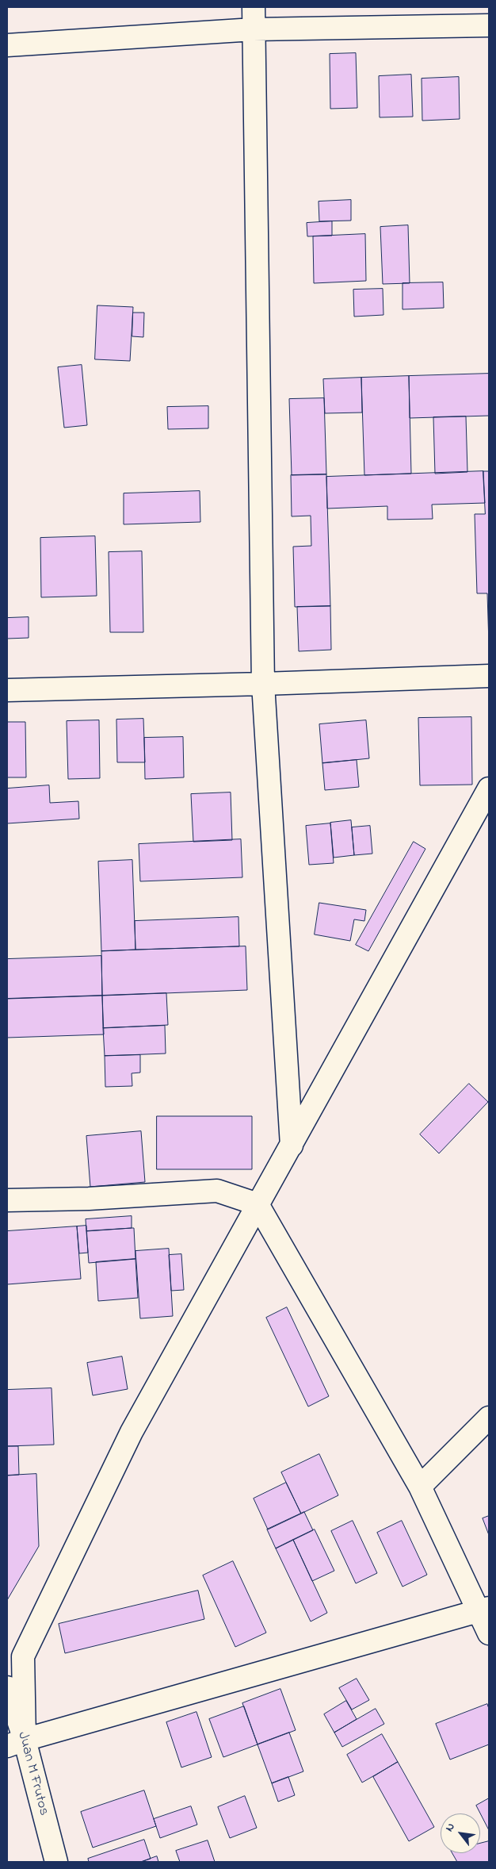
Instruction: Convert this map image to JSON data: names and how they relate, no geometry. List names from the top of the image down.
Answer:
{
  "streets": {
    "street": ["Juan M Frutos"]
  },
  "north": "top left"
}
